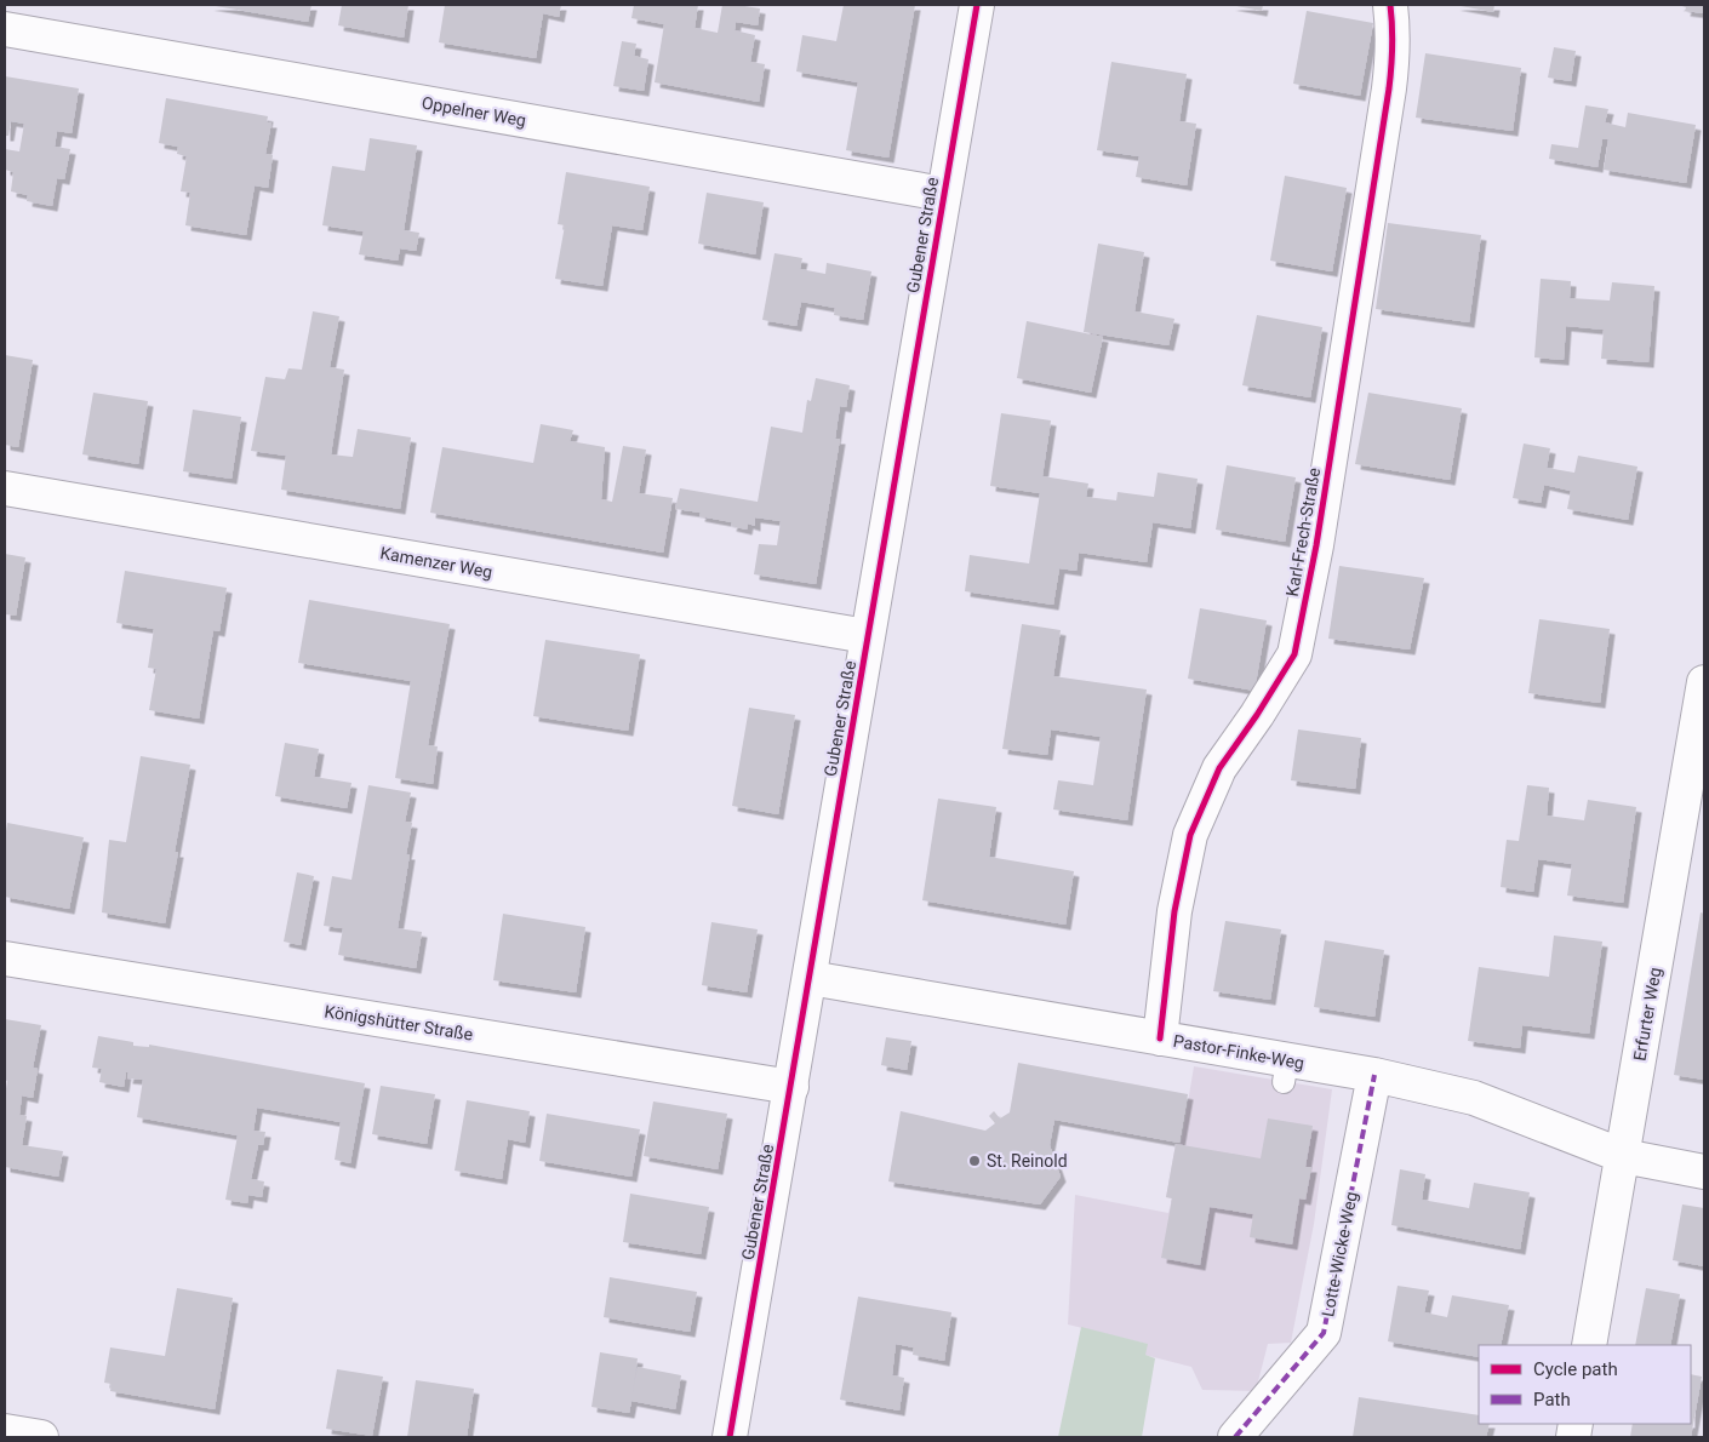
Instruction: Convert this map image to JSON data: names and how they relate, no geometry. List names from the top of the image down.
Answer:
{
  "streets": {
    "street": [
      "Oppelner Weg",
      "Gubener Straße",
      "Karl-Frech-Straße",
      "Kamenzer Weg",
      "Erfurter Weg",
      "Königshütter Straße",
      "Pastor-Finke-Weg",
      "Lotte-Wicke-Weg"
    ]
  },
  "crossings": [
    ["Oppelner Weg", "Gubener Straße"],
    ["Gubener Straße", "Kamenzer Weg"],
    ["Gubener Straße", "Königshütter Straße"],
    ["Gubener Straße", "Pastor-Finke-Weg"],
    ["Karl-Frech-Straße", "Pastor-Finke-Weg"],
    ["Erfurter Weg", "Pastor-Finke-Weg"],
    ["Pastor-Finke-Weg", "Lotte-Wicke-Weg"]
  ],
  "places": ["St. Reinold"],
  "legend": ["Cycle path", "Path"]
}
